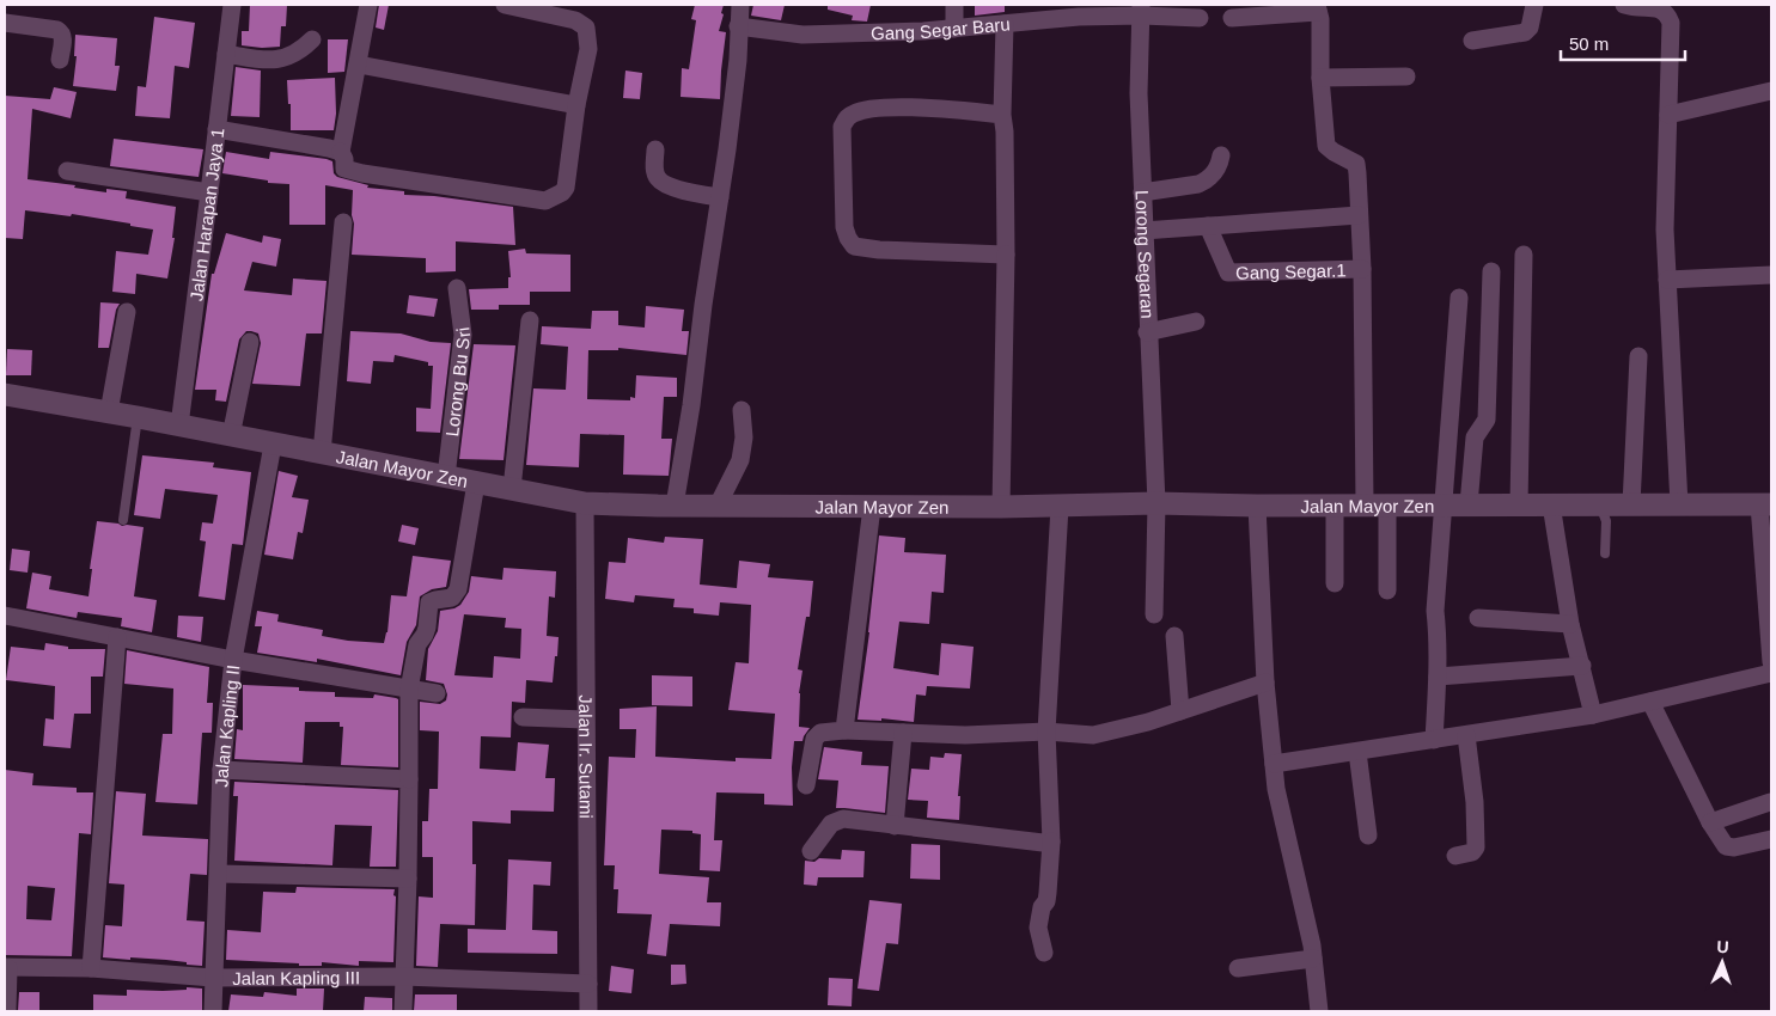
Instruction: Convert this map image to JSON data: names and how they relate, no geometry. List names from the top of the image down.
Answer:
{
  "streets": {
    "street": [
      "Gang Segar Baru",
      "Jalan Harapan Jaya 1",
      "Lorong Segaran",
      "Gang Segar.1",
      "Lorong Bu Sri",
      "Jalan Mayor Zen",
      "Jalan Kapling II",
      "Jalan Ir. Sutami",
      "Jalan Kapling III"
    ]
  },
  "crossings": [
    ["Gang Segar Baru", "Lorong Segaran"],
    ["Jalan Harapan Jaya 1", "Jalan Mayor Zen"],
    ["Lorong Segaran", "Jalan Mayor Zen"],
    ["Lorong Bu Sri", "Jalan Mayor Zen"],
    ["Jalan Mayor Zen", "Jalan Kapling II"],
    ["Jalan Mayor Zen", "Jalan Ir. Sutami"],
    ["Jalan Kapling II", "Jalan Kapling III"],
    ["Jalan Ir. Sutami", "Jalan Kapling III"]
  ],
  "scale_bar": "50 m",
  "north": "top"
}
